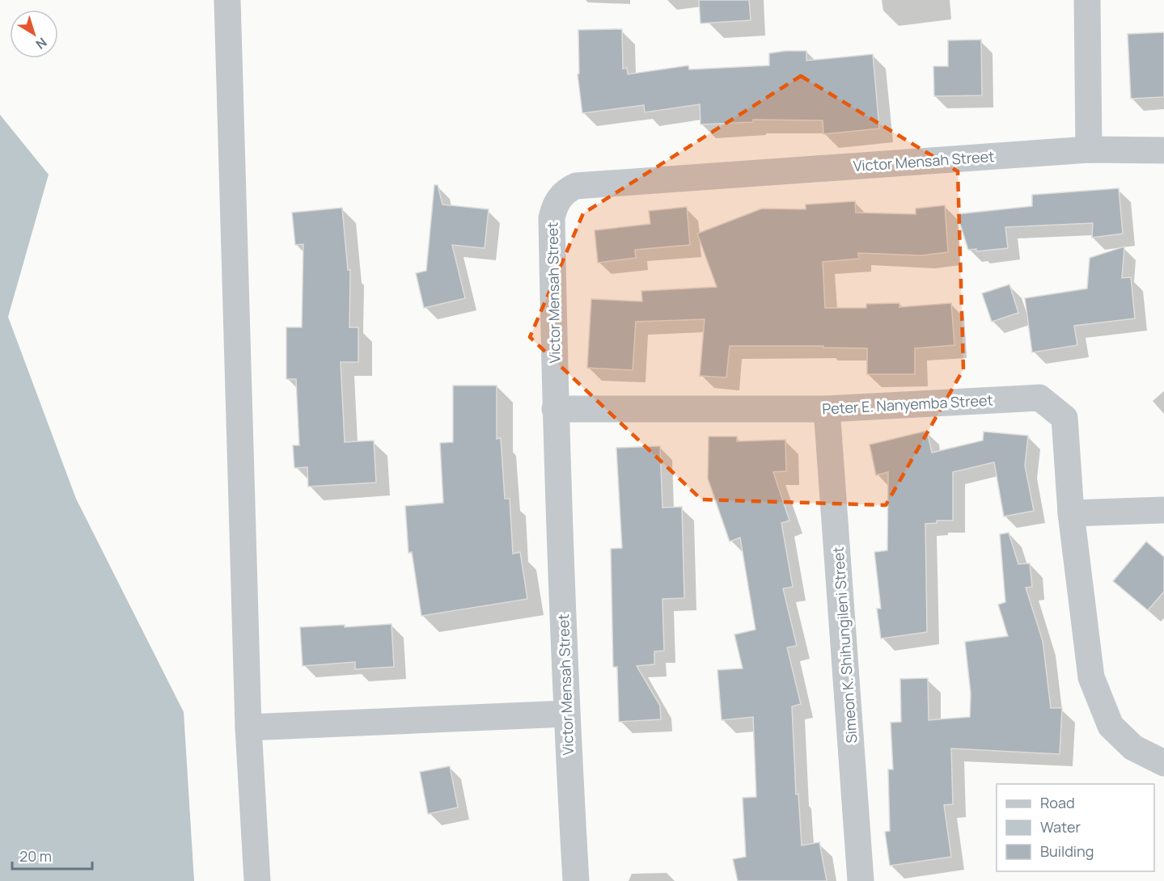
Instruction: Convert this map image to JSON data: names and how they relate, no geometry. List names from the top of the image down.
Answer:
{
  "streets": {
    "street": ["Victor Mensah Street", "Peter E. Nanyemba Street", "Simeon K. Shihungileni Street"]
  },
  "crossings": [
    ["Victor Mensah Street", "Peter E. Nanyemba Street"],
    ["Peter E. Nanyemba Street", "Simeon K. Shihungileni Street"]
  ],
  "legend": ["Road", "Water", "Building"],
  "scale_bar": "20 m",
  "north": "bottom right"
}
